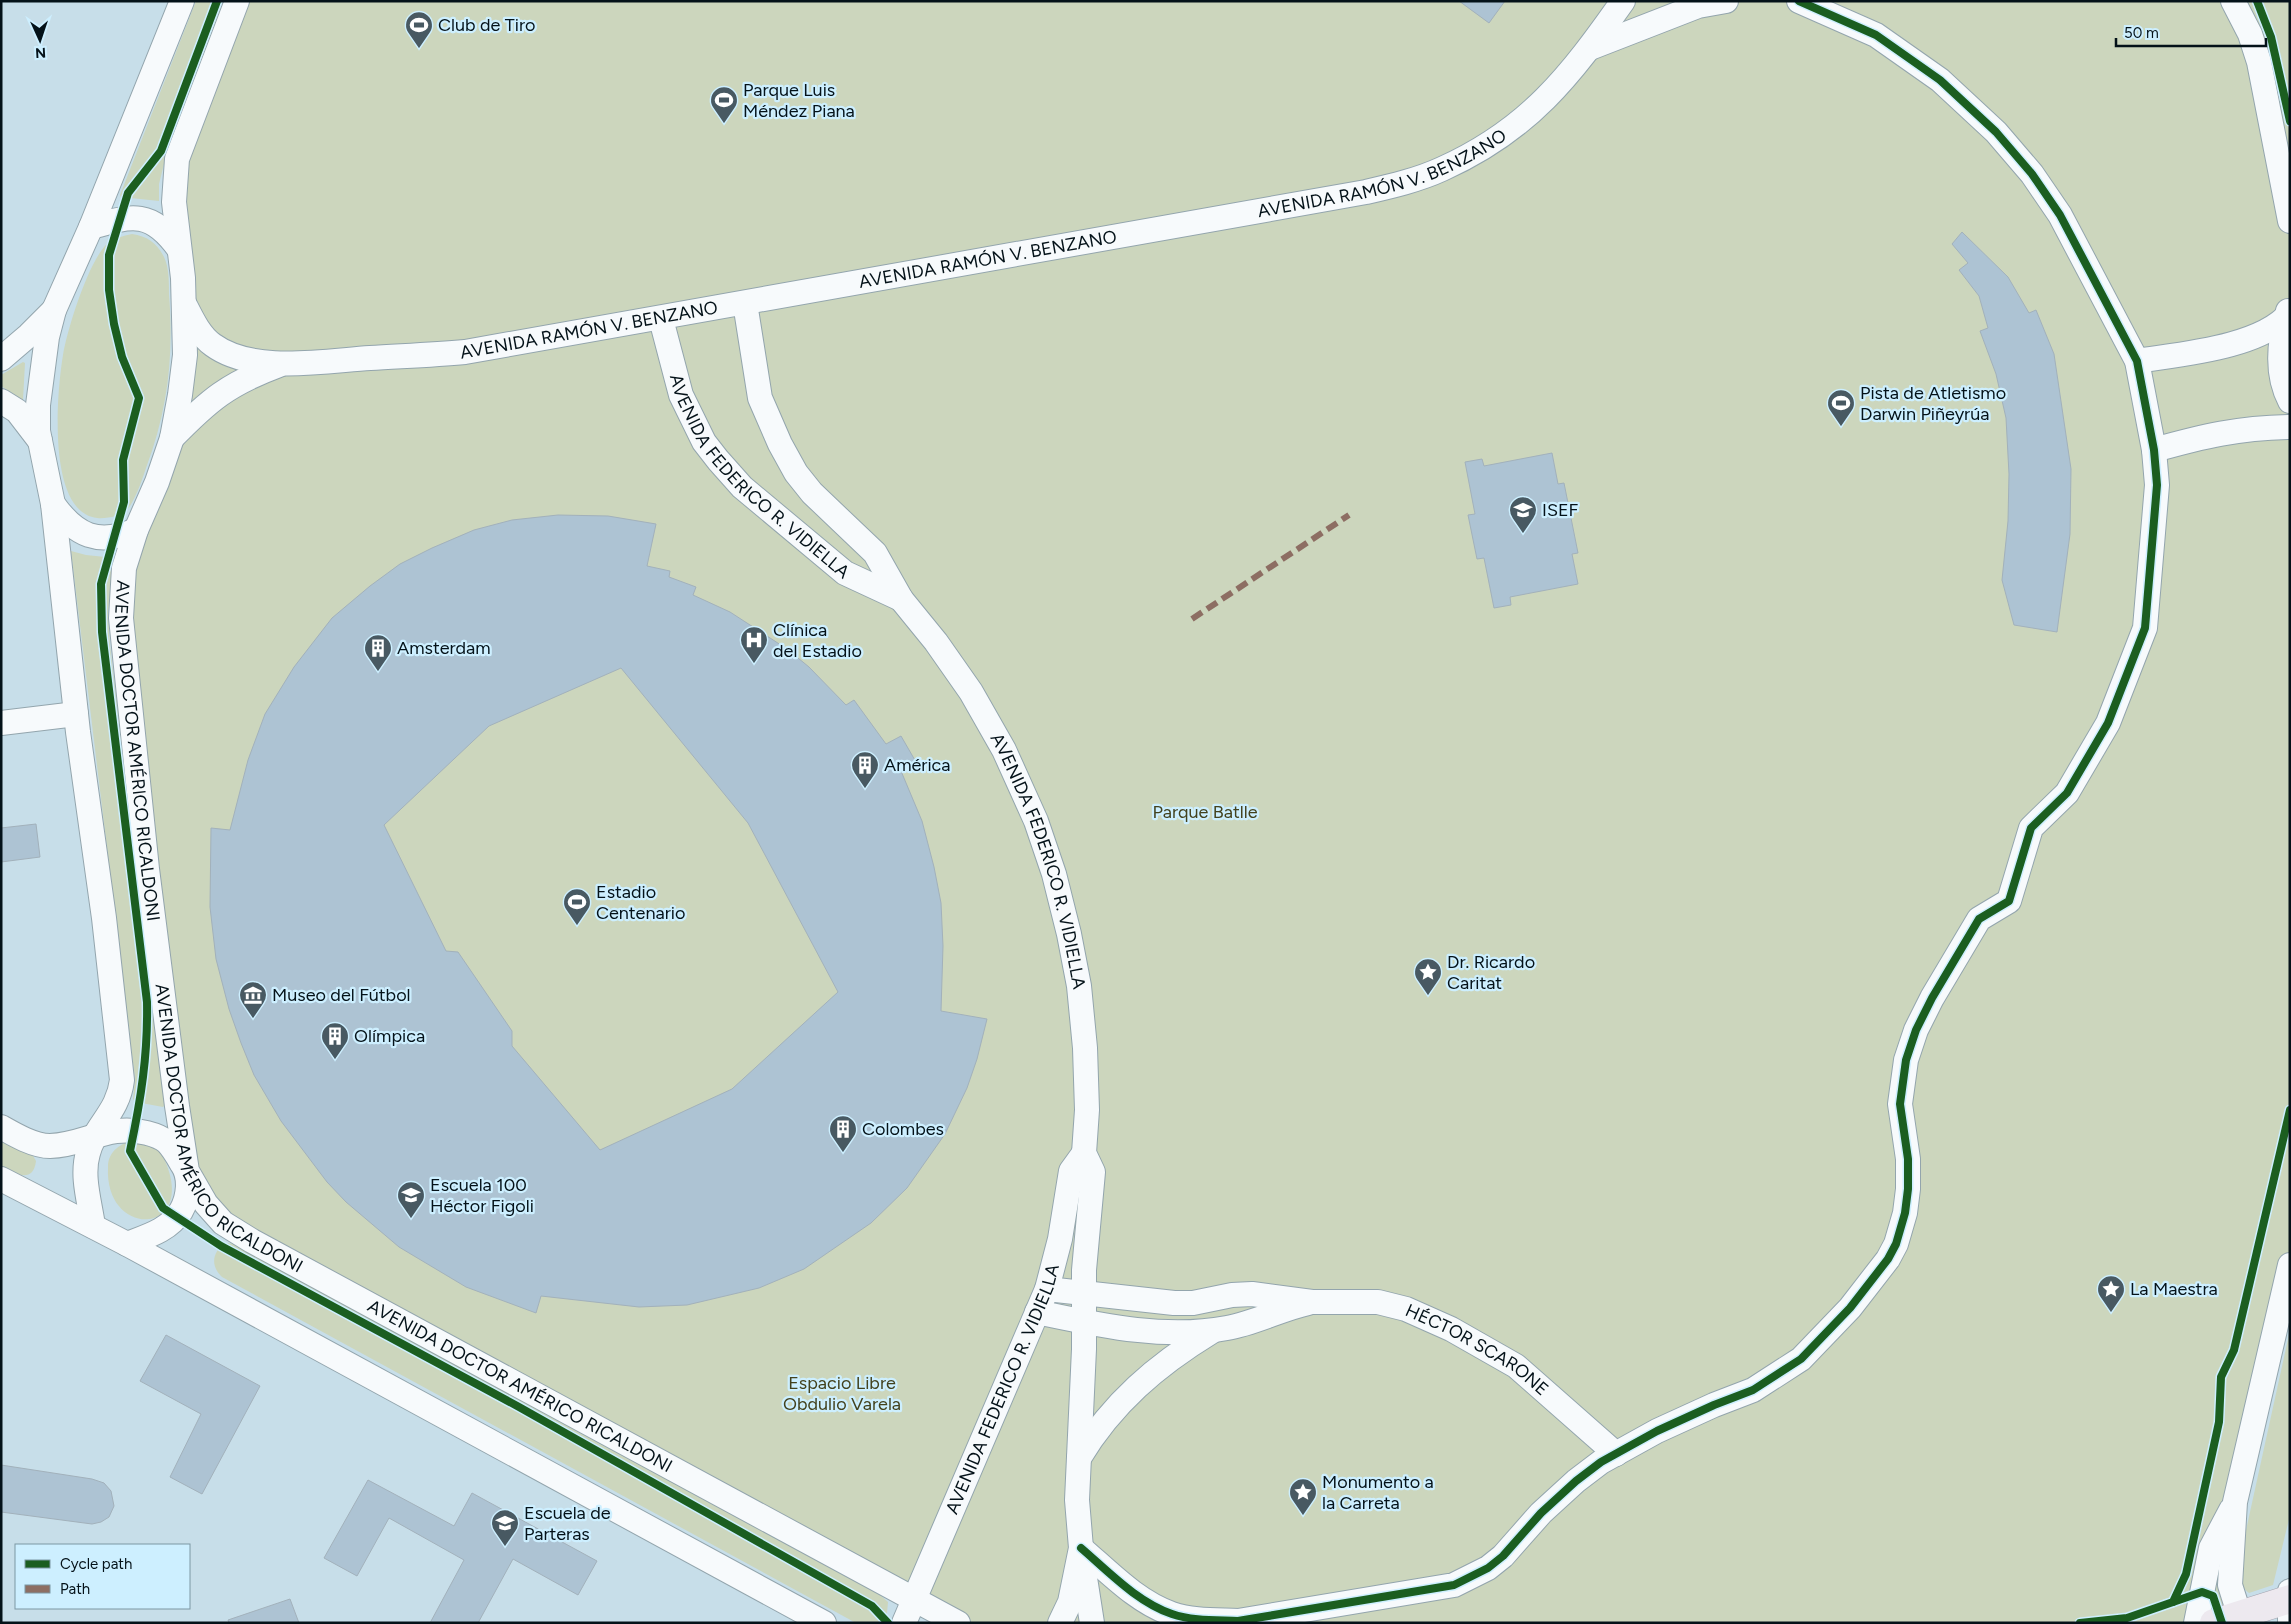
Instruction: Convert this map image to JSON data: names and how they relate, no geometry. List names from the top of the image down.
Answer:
{
  "streets": {
    "street": [
      "AVENIDA RAMÓN V. BENZANO",
      "AVENIDA FEDERICO R. VIDIELLA",
      "AVENIDA DOCTOR AMÉRICO RICALDONI",
      "HÉCTOR SCARONE"
    ]
  },
  "crossings": [
    ["AVENIDA RAMÓN V. BENZANO", "AVENIDA FEDERICO R. VIDIELLA"],
    ["AVENIDA RAMÓN V. BENZANO", "AVENIDA DOCTOR AMÉRICO RICALDONI"],
    ["AVENIDA FEDERICO R. VIDIELLA", "AVENIDA DOCTOR AMÉRICO RICALDONI"],
    ["AVENIDA FEDERICO R. VIDIELLA", "HÉCTOR SCARONE"]
  ],
  "parks": ["Parque Batlle", "Espacio Libre Obdulio Varela"],
  "places": {
    "sports": [
      "Club de Tiro",
      "Parque Luis Méndez Piana",
      "Pista de Atletismo Darwin Piñeyrúa",
      "Estadio Centenario"
    ],
    "school or university": ["ISEF", "Escuela 100 Héctor Figoli", "Escuela de Parteras"],
    "hospital": ["Clínica del Estadio"],
    "building": [
      "Amsterdam",
      "América",
      "Olímpica",
      "Colombes"
    ],
    "place": ["Dr. Ricardo Caritat", "La Maestra", "Monumento a la Carreta"],
    "museum": ["Museo del Fútbol"]
  },
  "legend": ["Cycle path", "Path"],
  "scale_bar": "50 m",
  "north": "bottom"
}
